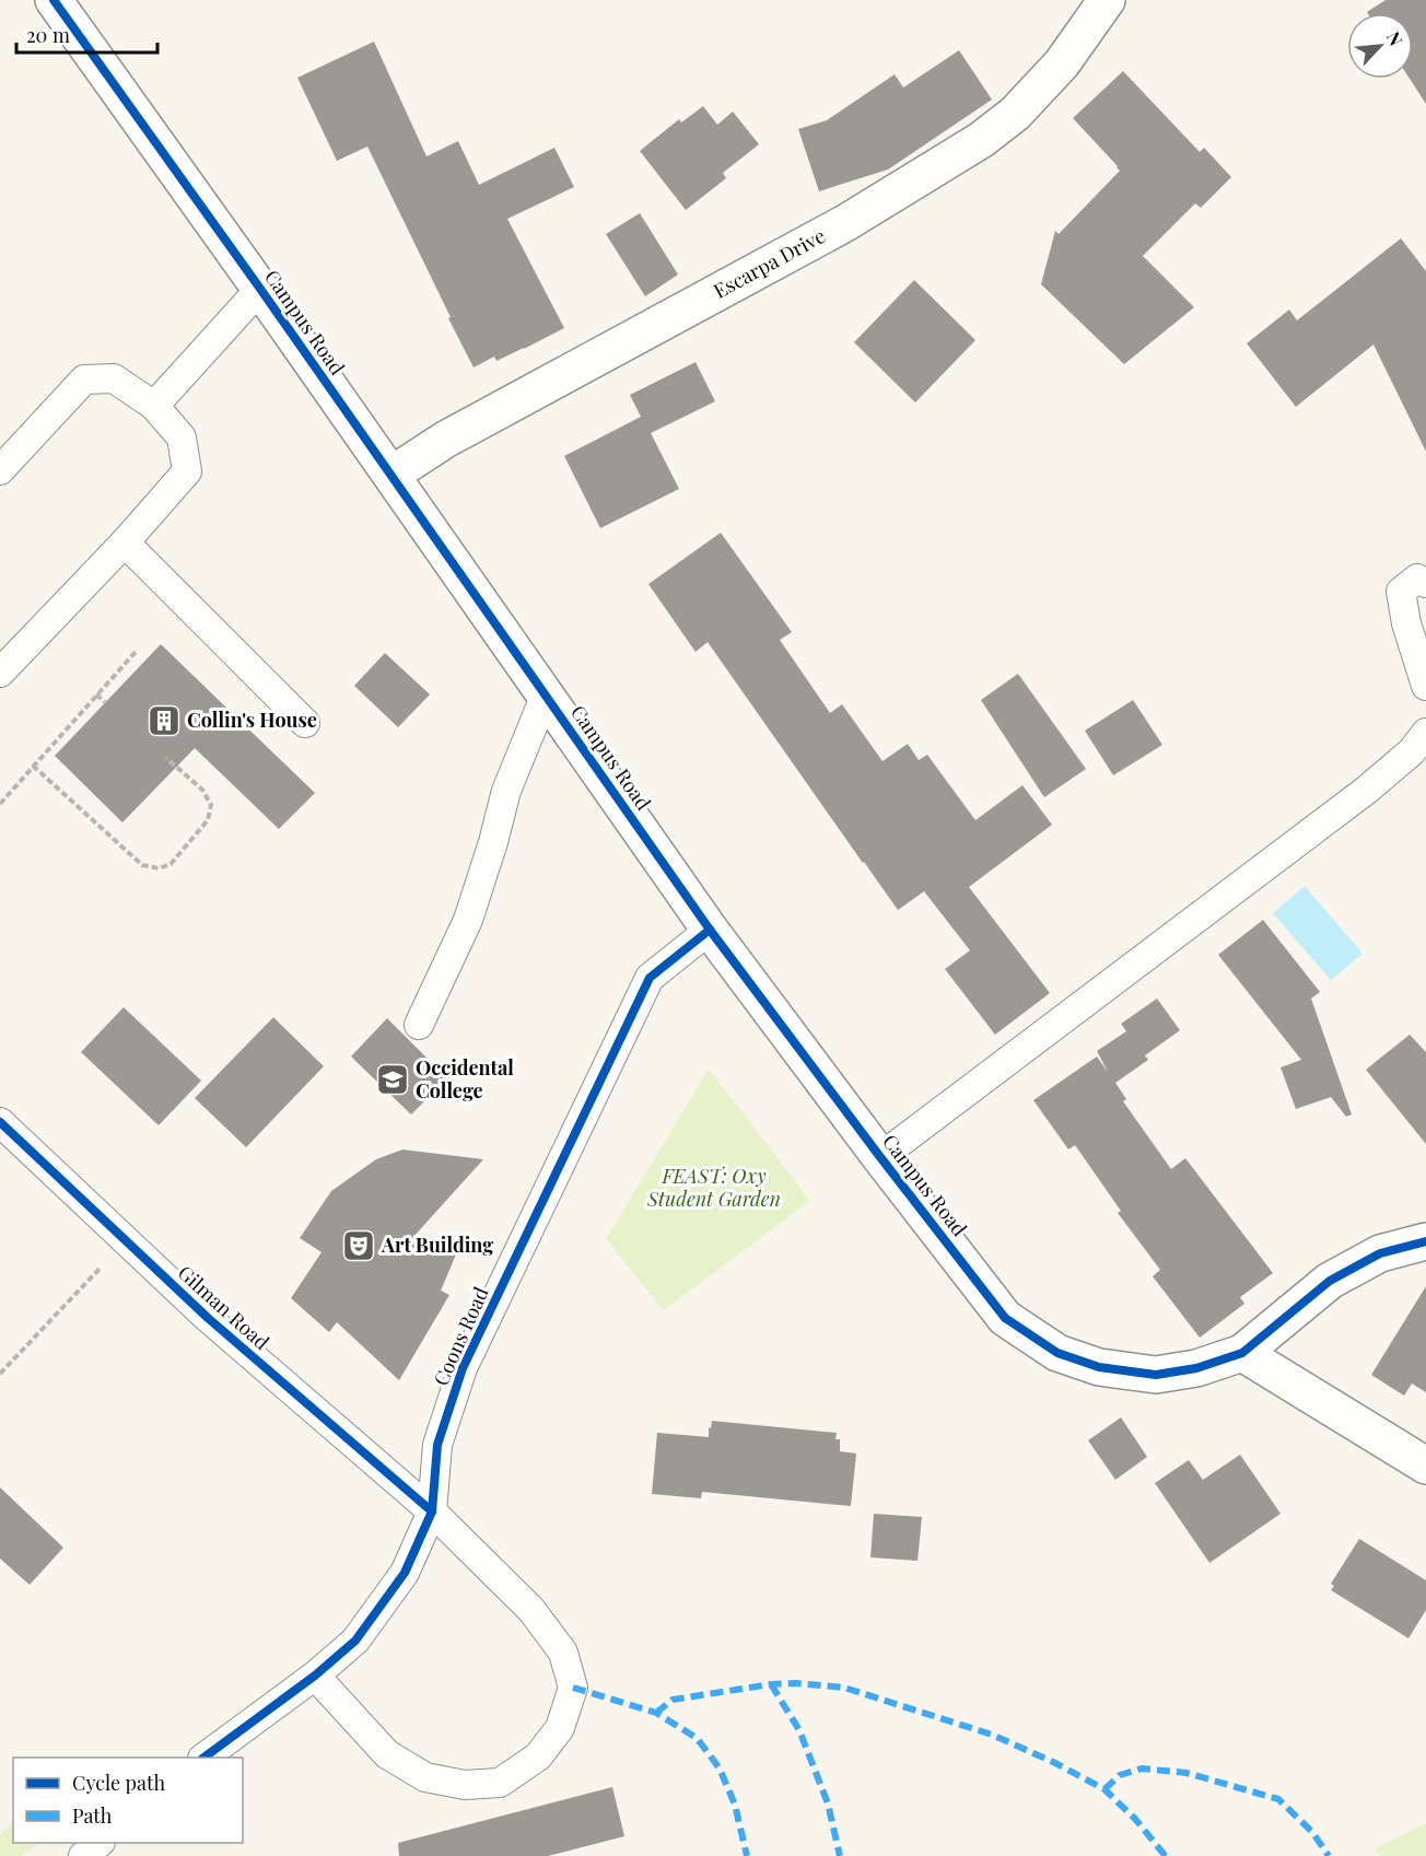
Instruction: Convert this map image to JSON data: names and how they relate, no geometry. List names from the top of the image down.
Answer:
{
  "streets": {
    "street": ["Escarpa Drive", "Campus Road"],
    "lane": ["Gilman Road", "Coons Road"]
  },
  "crossings": [
    ["Escarpa Drive", "Campus Road"],
    ["Campus Road", "Coons Road"],
    ["Gilman Road", "Coons Road"]
  ],
  "parks": ["FEAST: Oxy Student Garden"],
  "places": {
    "building": ["Collin's House"],
    "school or university": ["Occidental College"],
    "theatre": ["Art Building"]
  },
  "legend": ["Cycle path", "Path"],
  "scale_bar": "20 m",
  "north": "top right"
}
